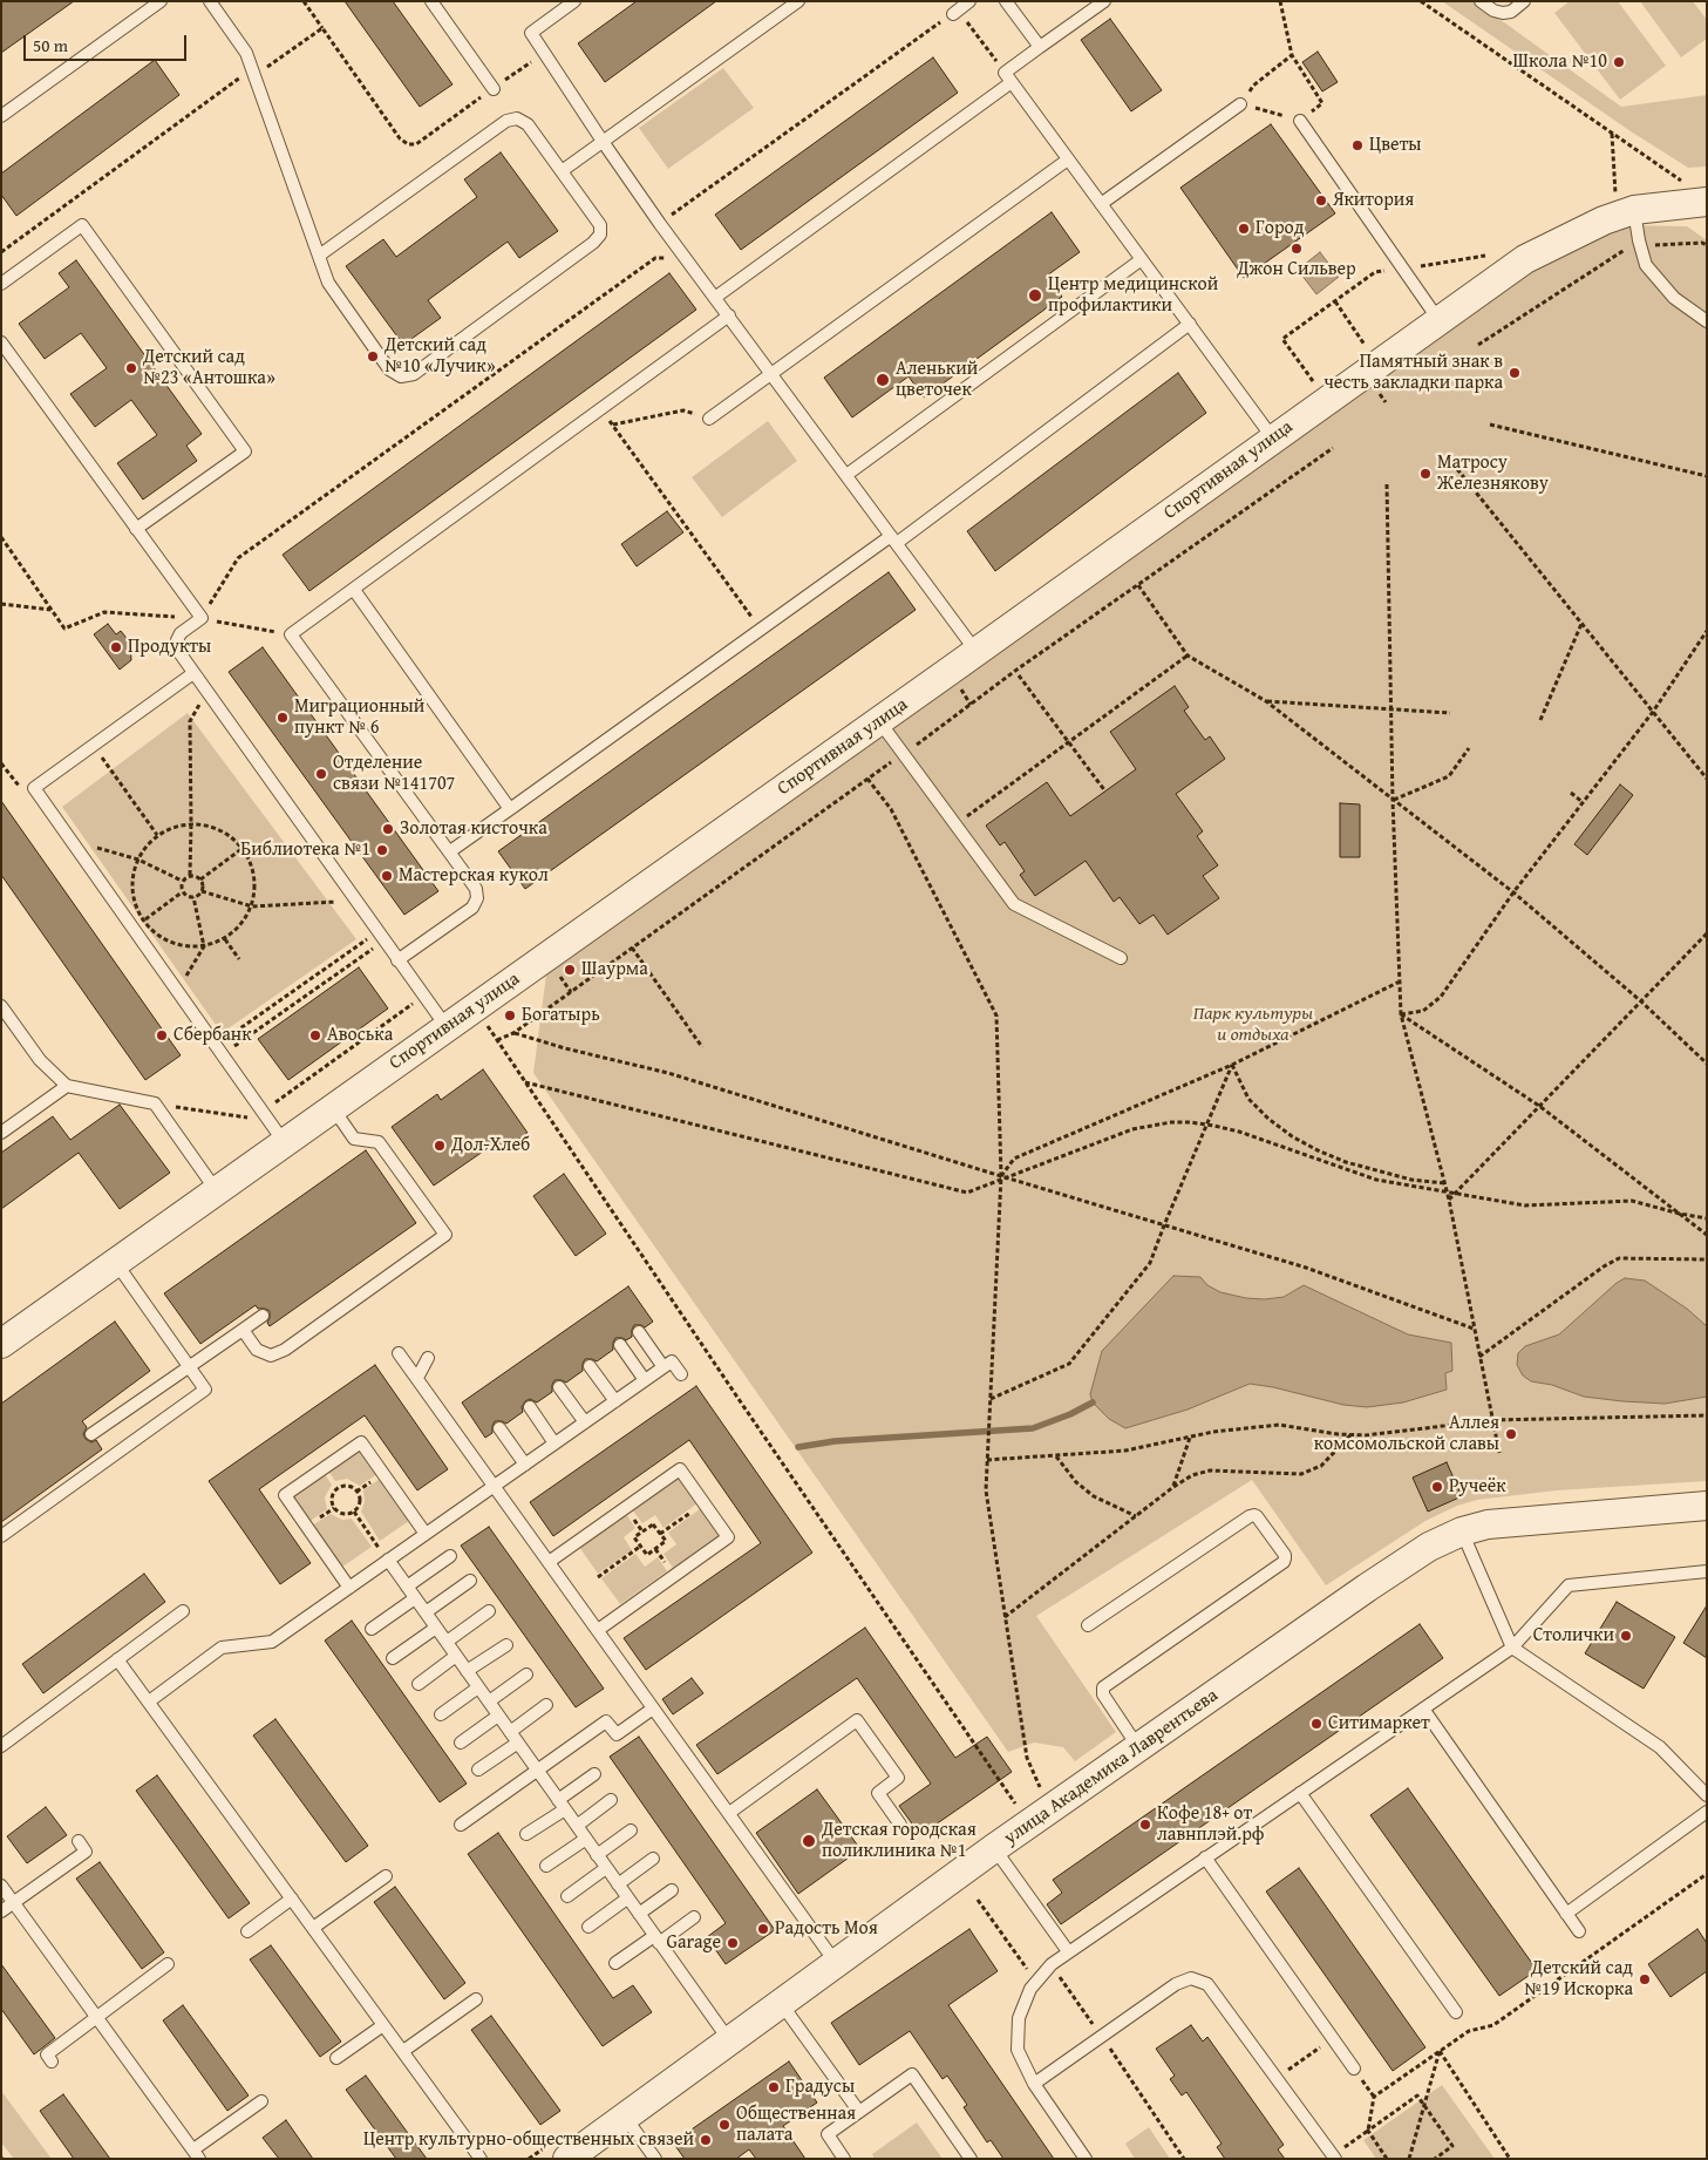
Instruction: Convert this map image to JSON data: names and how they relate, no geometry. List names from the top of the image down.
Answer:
{
  "streets": {
    "street": ["Спортивная улица", "улица Академика Лаврентьева"]
  },
  "parks": ["Парк культуры и отдыха"],
  "places": [
    "Школа №10",
    "Цветы",
    "Якитория",
    "Город",
    "Джон Сильвер",
    "Центр медицинской профилактики",
    "Детский сад №10 «Лучик»",
    "Детский сад №23 «Антошка»",
    "Памятный знак в честь закладки парка",
    "Аленький цветочек",
    "Матросу Железнякову",
    "Продукты",
    "Миграционный пункт № 6",
    "Отделение связи №141707",
    "Золотая кисточка",
    "Библиотека №1",
    "Мастерская кукол",
    "Шаурма",
    "Богатырь",
    "Сбербанк",
    "Авоська",
    "Дол-Хлеб",
    "Аллея комсомольской славы",
    "Ручеёк",
    "Столички",
    "Ситимаркет",
    "Кофе 18+ от лавнплэй.рф",
    "Детская городская поликлиника №1",
    "Радость Моя",
    "Garage",
    "Детский сад №19 Искорка",
    "Градусы",
    "Общественная палата",
    "Центр культурно-общественных связей"
  ],
  "scale_bar": "50 m"
}
